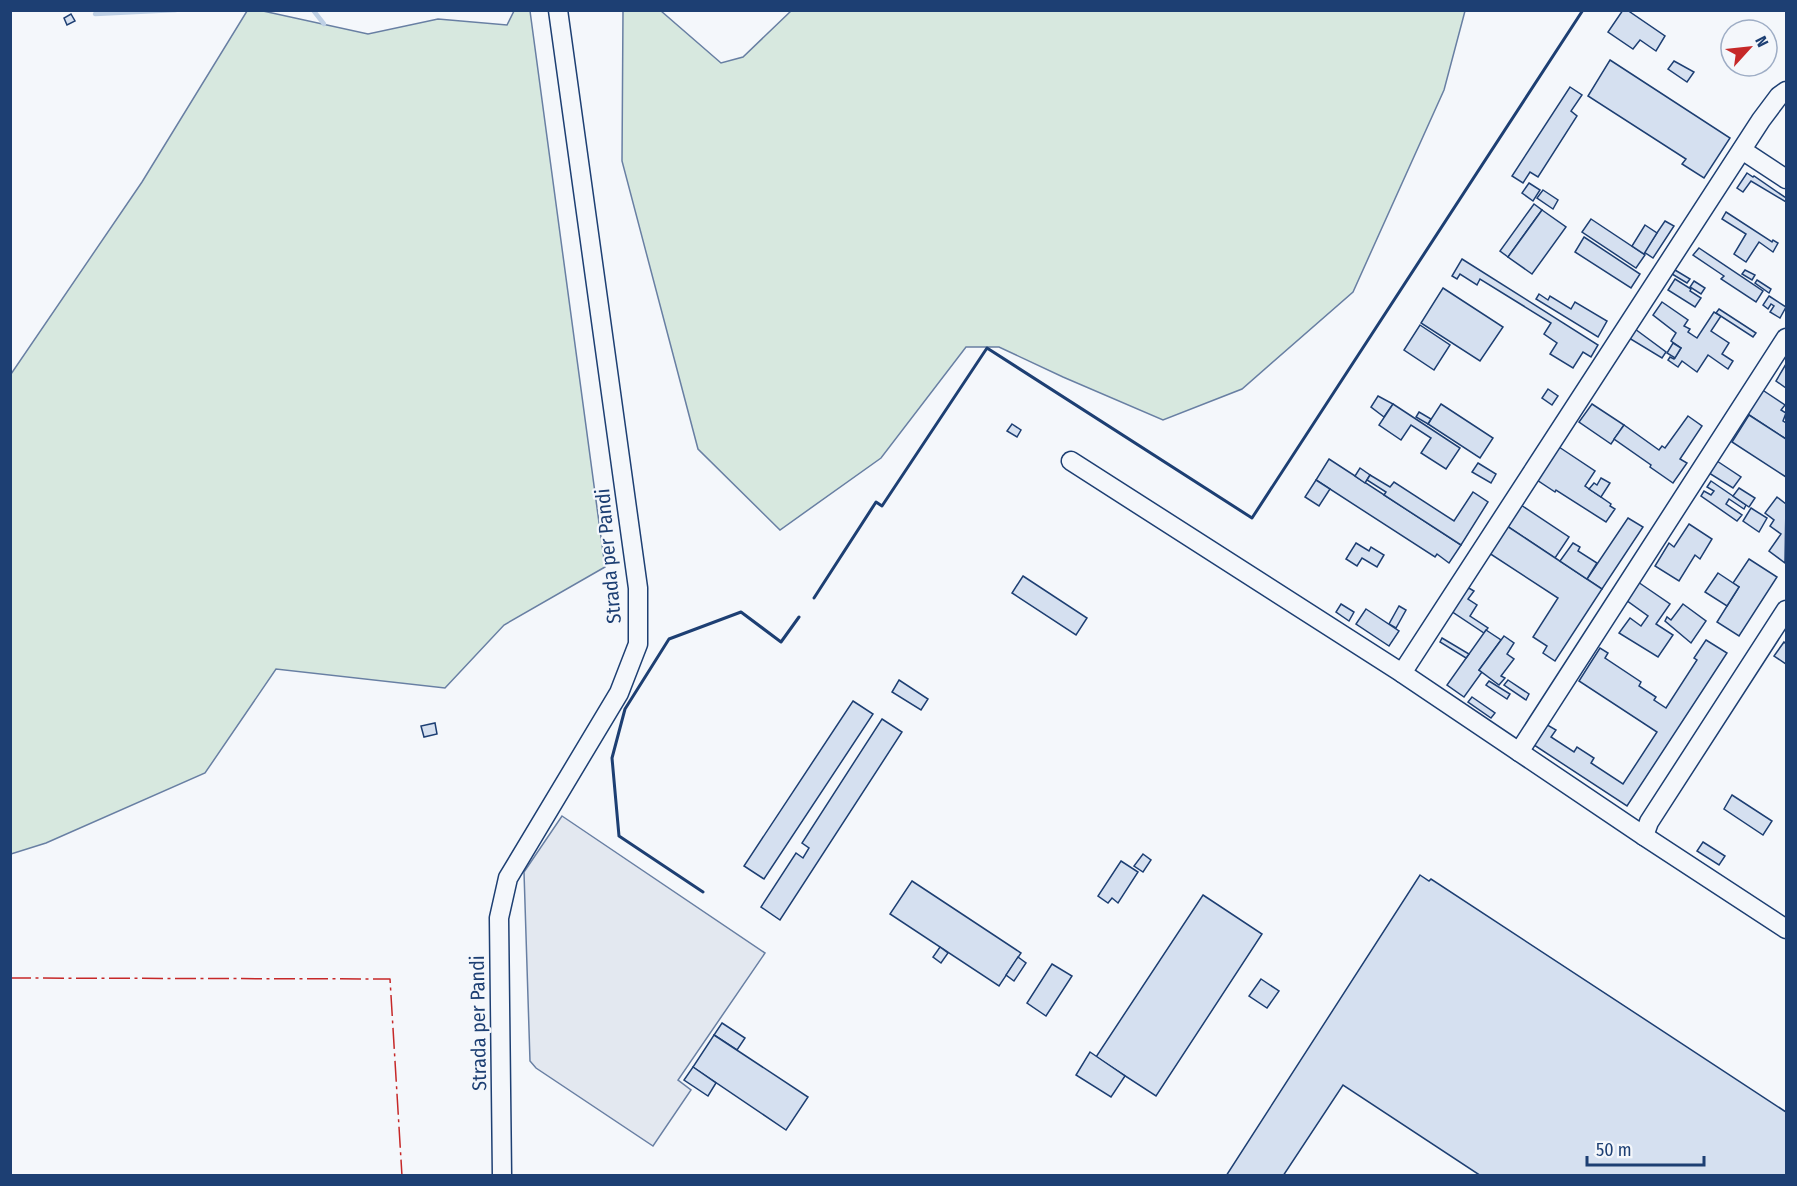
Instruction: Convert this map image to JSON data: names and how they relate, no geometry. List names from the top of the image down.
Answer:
{
  "streets": {
    "street": ["Strada per Pandi"]
  },
  "scale_bar": "50 m",
  "north": "top right"
}
